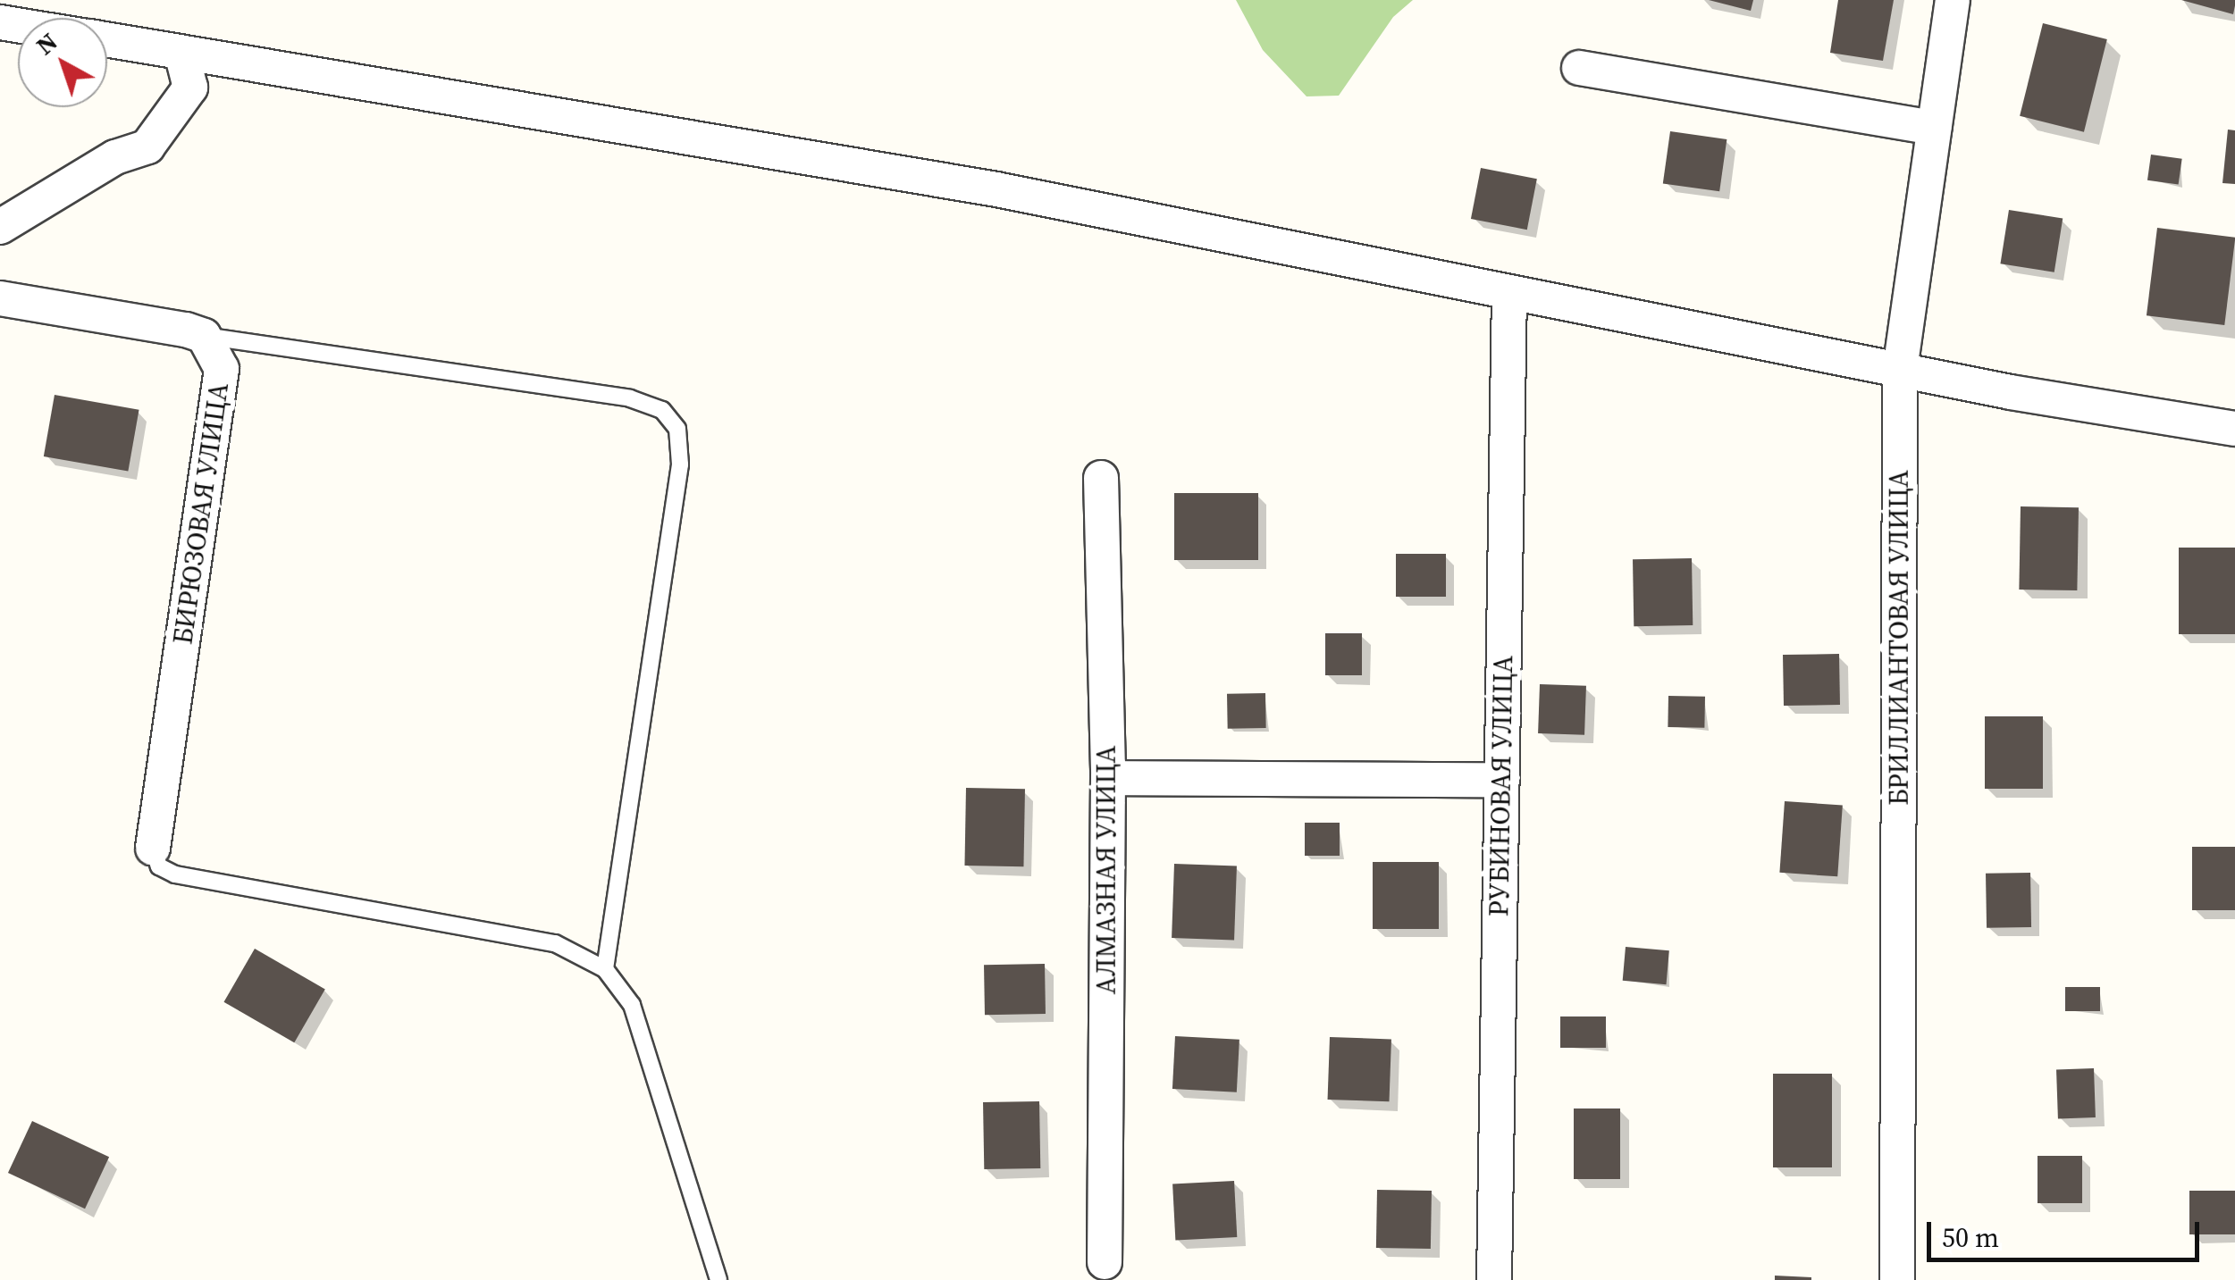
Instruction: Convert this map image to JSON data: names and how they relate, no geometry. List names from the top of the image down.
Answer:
{
  "streets": {
    "street": [
      "БИРЮЗОВАЯ УЛИЦА",
      "БРИЛЛИАНТОВАЯ УЛИЦА",
      "РУБИНОВАЯ УЛИЦА",
      "АЛМАЗНАЯ УЛИЦА"
    ]
  },
  "scale_bar": "50 m",
  "north": "top left"
}
